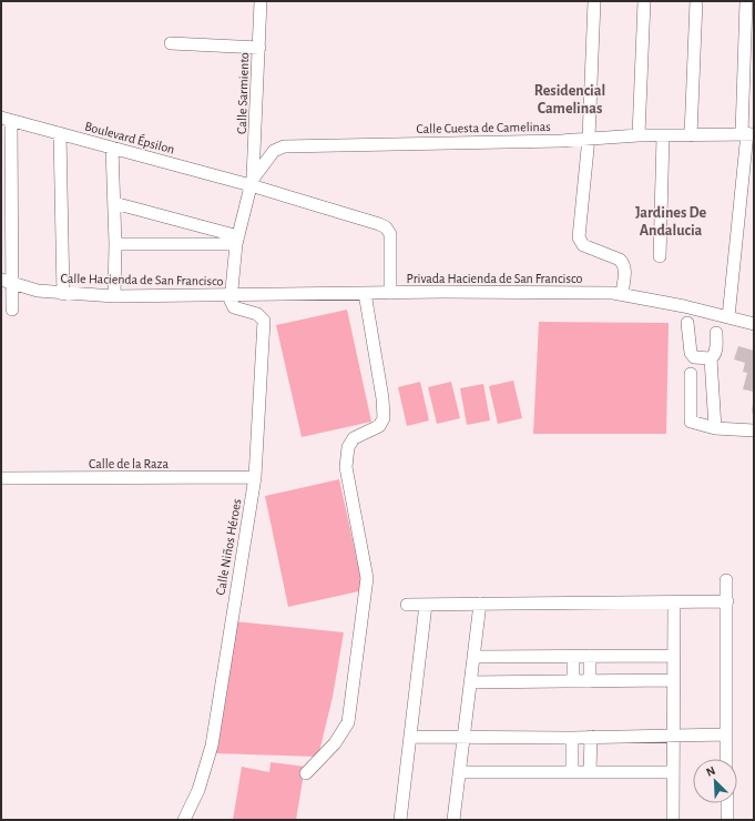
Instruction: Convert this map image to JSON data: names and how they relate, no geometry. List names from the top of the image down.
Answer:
{
  "streets": {
    "street": [
      "Calle Sarmiento",
      "Calle Cuesta de Camelinas",
      "Boulevard Épsilon",
      "Privada Hacienda de San Francisco",
      "Calle Hacienda de San Francisco",
      "Calle de la Raza",
      "Calle Niños Héroes"
    ]
  },
  "crossings": [
    ["Calle Sarmiento", "Calle Cuesta de Camelinas"],
    ["Calle Sarmiento", "Boulevard Épsilon"],
    ["Calle Cuesta de Camelinas", "Boulevard Épsilon"],
    ["Boulevard Épsilon", "Privada Hacienda de San Francisco"],
    ["Privada Hacienda de San Francisco", "Calle Hacienda de San Francisco"],
    ["Privada Hacienda de San Francisco", "Calle Niños Héroes"],
    ["Calle Hacienda de San Francisco", "Calle Niños Héroes"],
    ["Calle de la Raza", "Calle Niños Héroes"]
  ],
  "districts": ["Residencial Camelinas", "Jardines De Andalucia"],
  "north": "top left"
}
